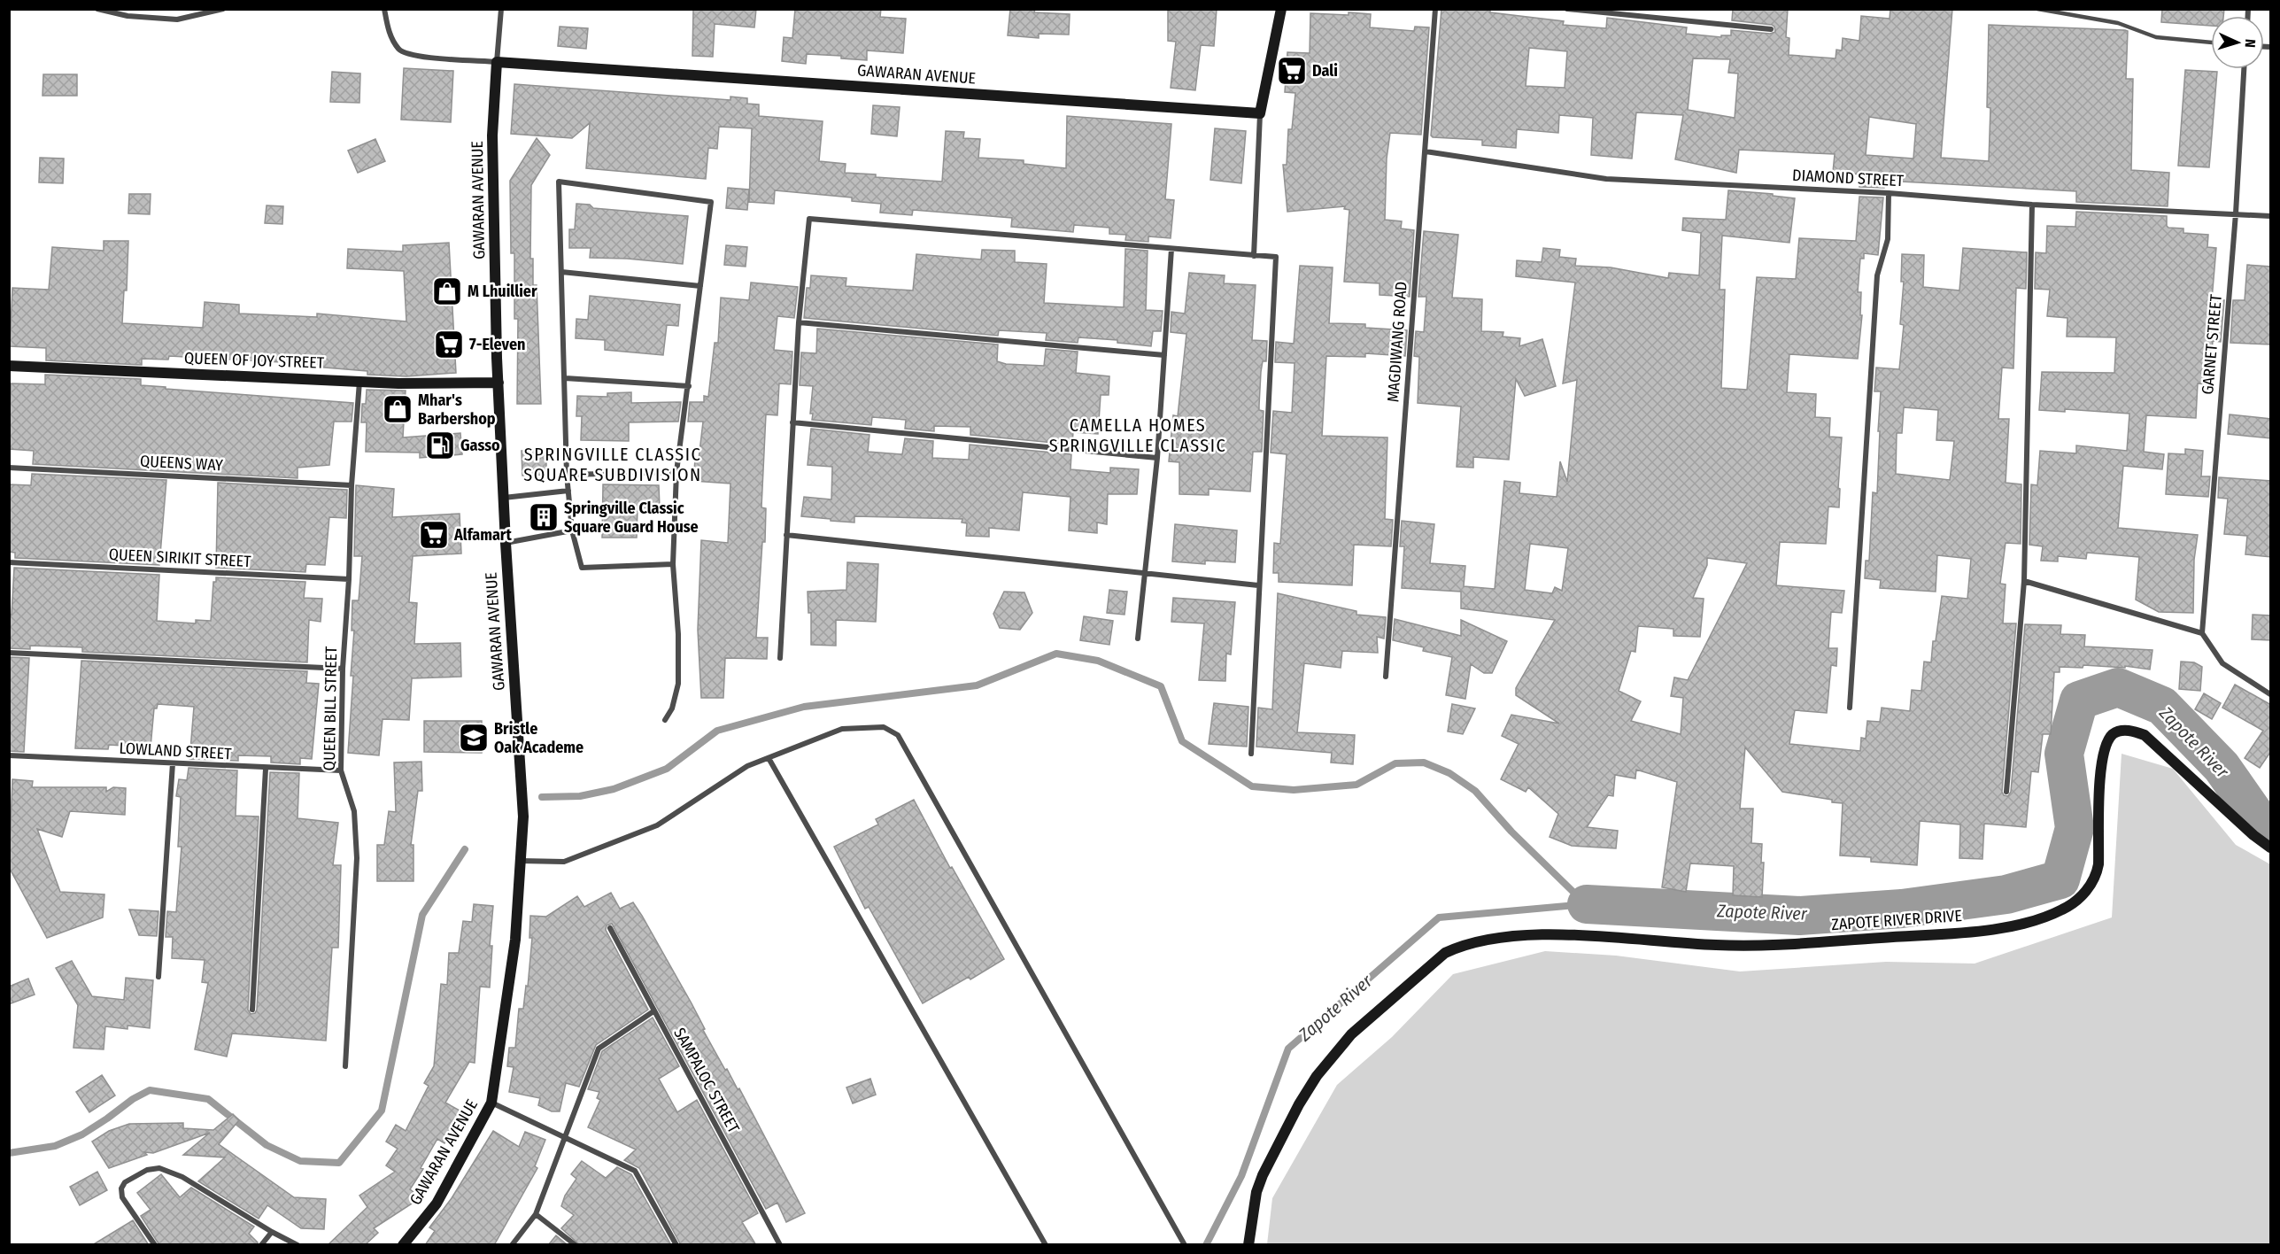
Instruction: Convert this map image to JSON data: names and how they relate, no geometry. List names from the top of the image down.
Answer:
{
  "streets": {
    "street": [
      "GAWARAN AVENUE",
      "DIAMOND STREET",
      "MAGDIWANG ROAD",
      "GARNET STREET",
      "QUEEN OF JOY STREET",
      "QUEENS WAY",
      "QUEEN SIRIKIT STREET",
      "QUEEN BILL STREET",
      "LOWLAND STREET",
      "ZAPOTE RIVER DRIVE",
      "SAMPALOC STREET"
    ]
  },
  "crossings": [
    ["GAWARAN AVENUE", "QUEEN OF JOY STREET"],
    ["DIAMOND STREET", "MAGDIWANG ROAD"],
    ["DIAMOND STREET", "GARNET STREET"],
    ["QUEEN OF JOY STREET", "QUEEN BILL STREET"],
    ["QUEENS WAY", "QUEEN BILL STREET"],
    ["QUEEN SIRIKIT STREET", "QUEEN BILL STREET"],
    ["QUEEN BILL STREET", "LOWLAND STREET"]
  ],
  "districts": ["CAMELLA HOMES SPRINGVILLE CLASSIC", "SPRINGVILLE CLASSIC SQUARE SUBDIVISION"],
  "water": ["Zapote River"],
  "places": {
    "supermarket": ["Dali", "7-Eleven", "Alfamart"],
    "shop": ["M Lhuillier", "Mhar's Barbershop"],
    "fuel station": ["Gasso"],
    "building": ["Springville Classic Square Guard House"],
    "school or university": ["Bristle Oak Academe"]
  },
  "north": "right"
}
